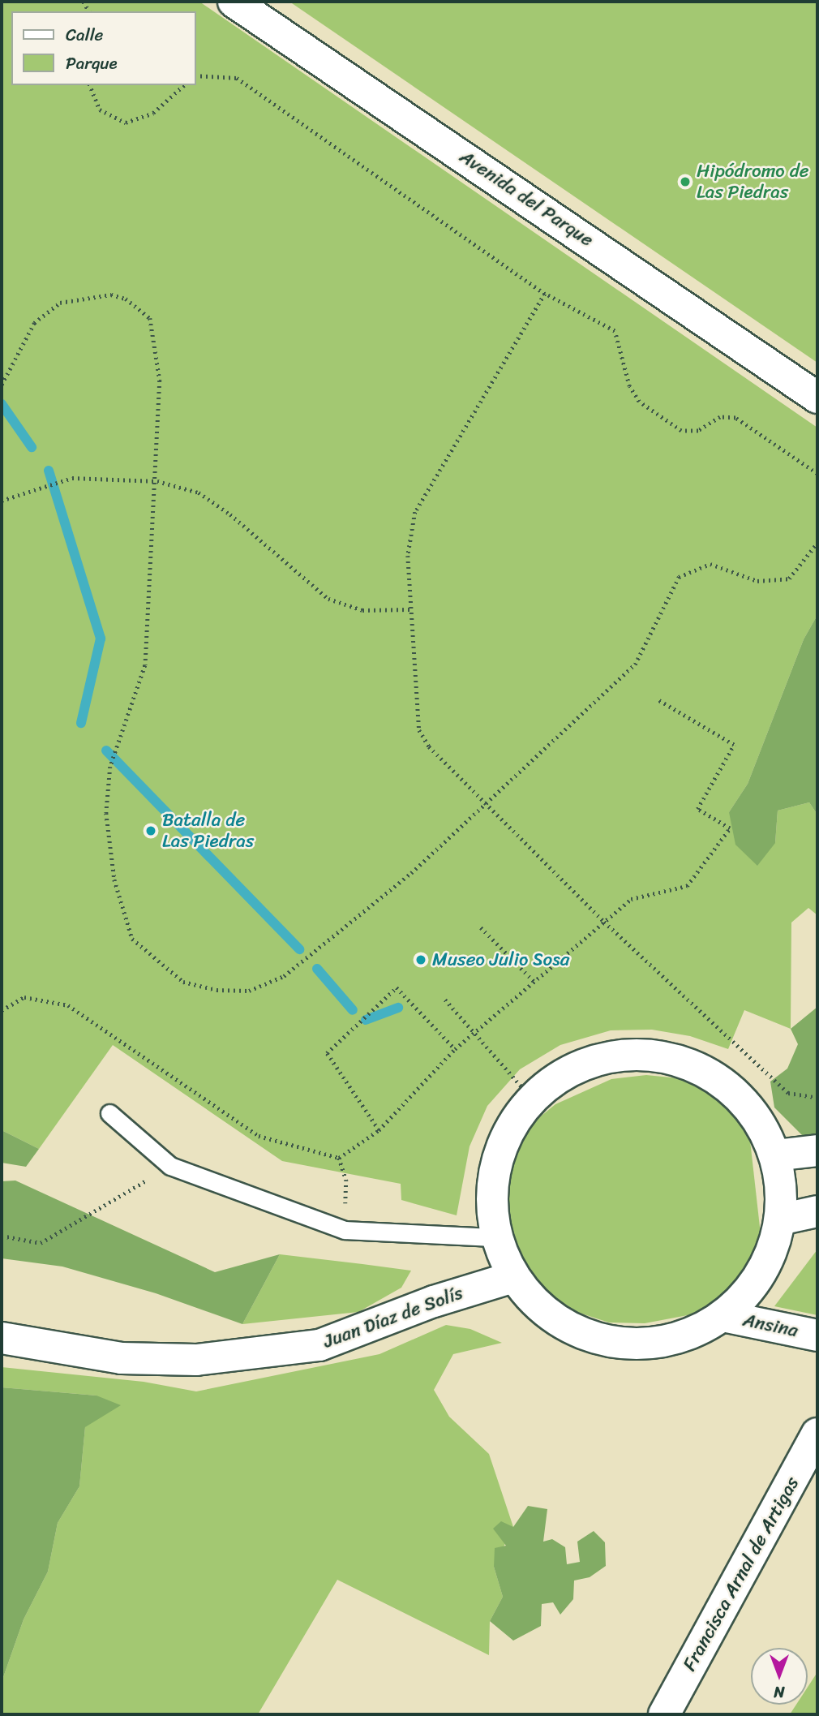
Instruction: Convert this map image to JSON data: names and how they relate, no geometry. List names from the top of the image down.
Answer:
{
  "streets": {
    "street": [
      "Avenida del Parque",
      "Juan Díaz de Solís",
      "Ansina",
      "Francisca Arnal de Artigas"
    ]
  },
  "places": ["Hipódromo de Las Piedras", "Batalla de Las Piedras", "Museo Julio Sosa"],
  "legend": ["Calle", "Parque"],
  "north": "bottom"
}
